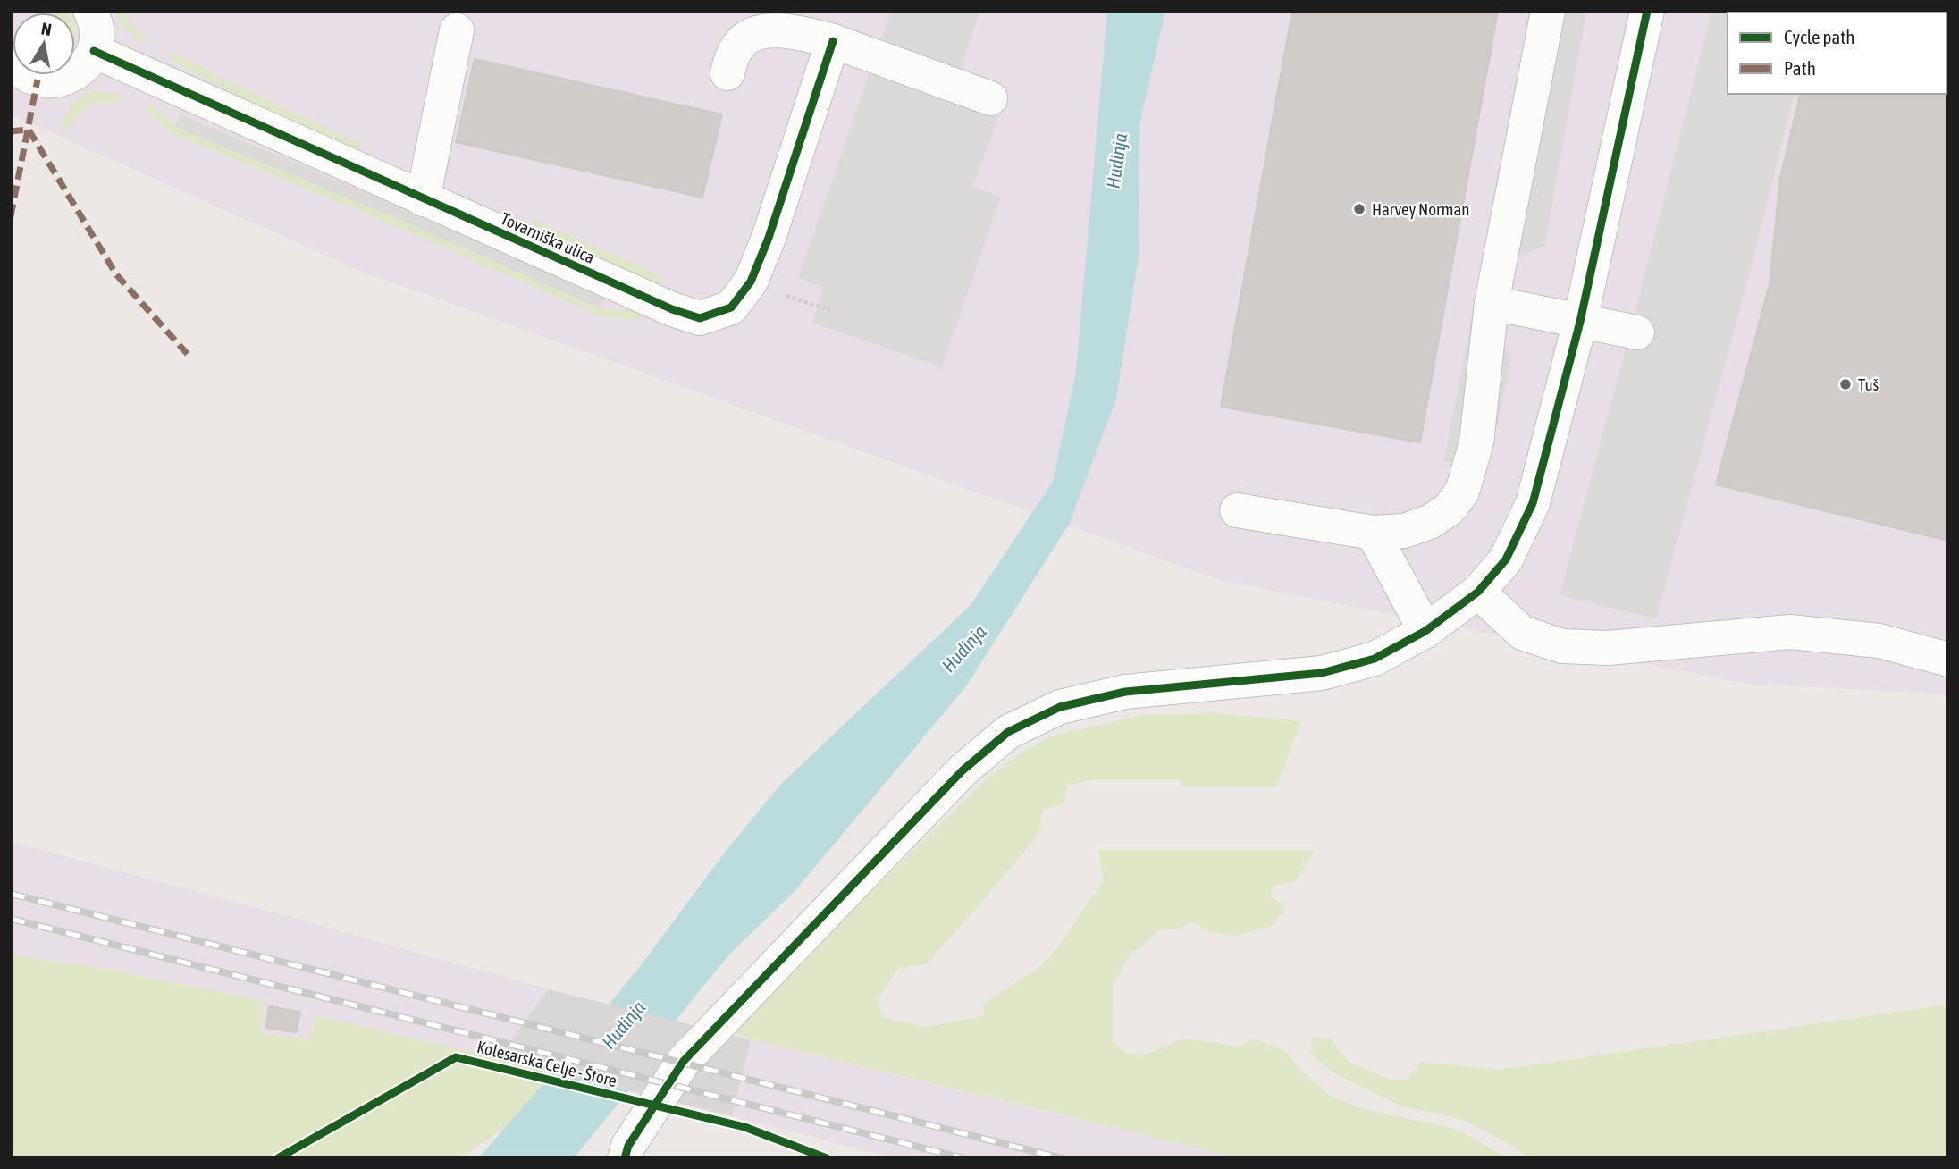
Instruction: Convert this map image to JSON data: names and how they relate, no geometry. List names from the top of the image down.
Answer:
{
  "streets": {
    "street": ["Tovarniška ulica"],
    "cycle path": ["Kolesarska Celje - Štore"]
  },
  "water": ["Hudinja"],
  "places": ["Harvey Norman", "Tuš"],
  "legend": ["Cycle path", "Path"],
  "north": "top"
}
